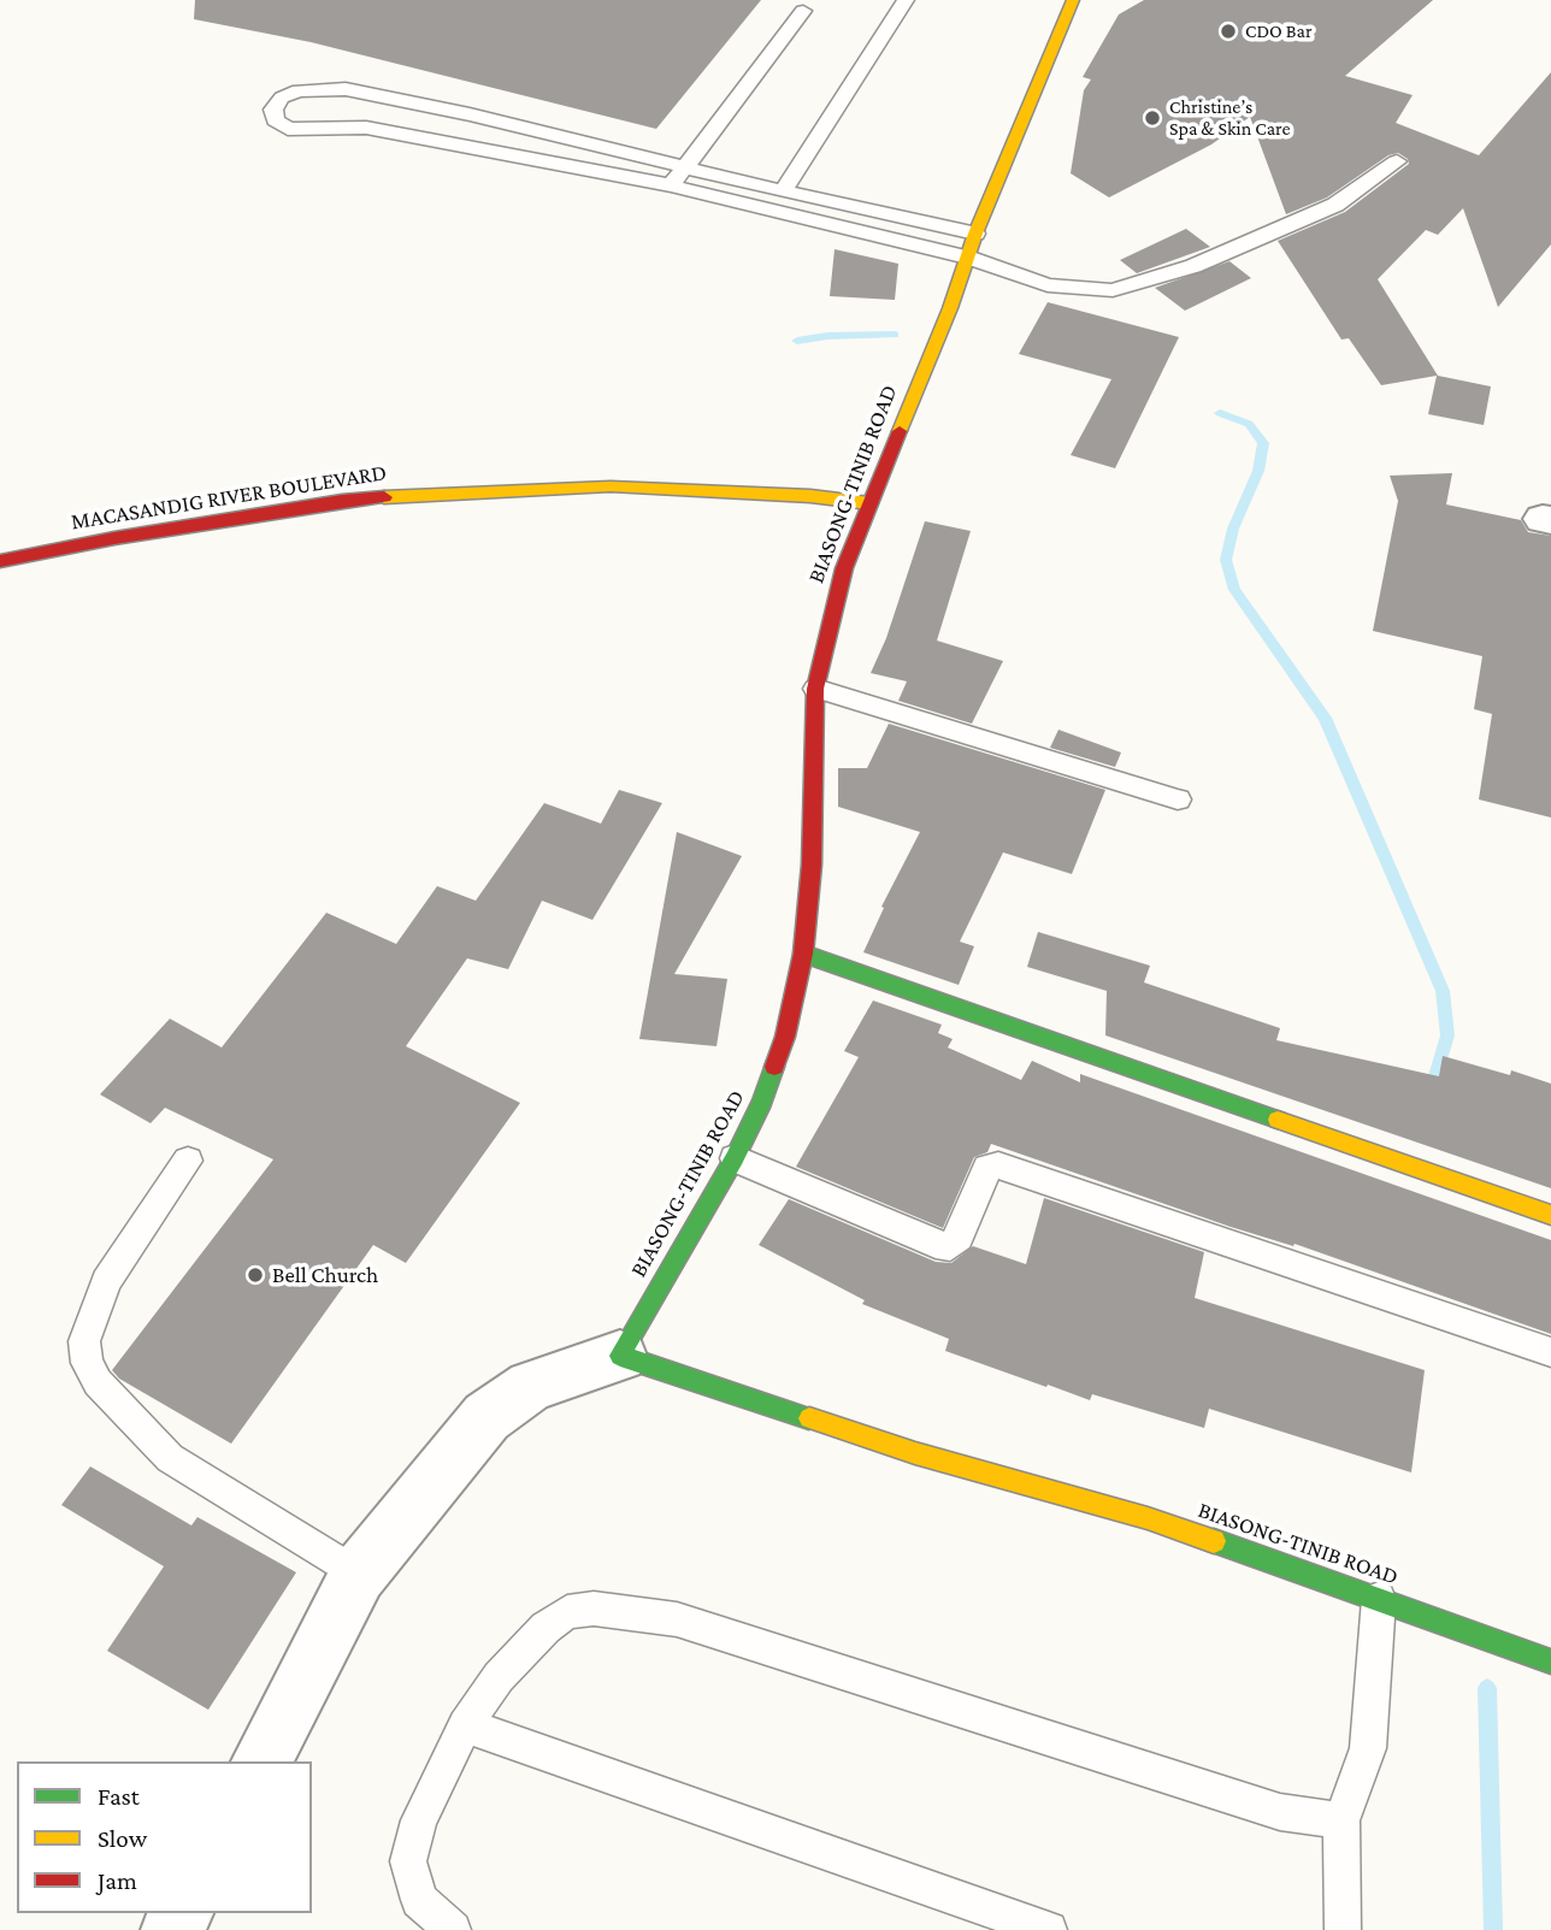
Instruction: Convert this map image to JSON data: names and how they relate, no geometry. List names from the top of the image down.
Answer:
{
  "streets": {
    "street": ["BIASONG-TINIB ROAD", "MACASANDIG RIVER BOULEVARD"]
  },
  "crossings": [
    ["BIASONG-TINIB ROAD", "MACASANDIG RIVER BOULEVARD"]
  ],
  "places": ["CDO Bar", "Christine’s Spa & Skin Care", "Bell Church"],
  "legend": ["Fast", "Slow", "Jam"]
}
